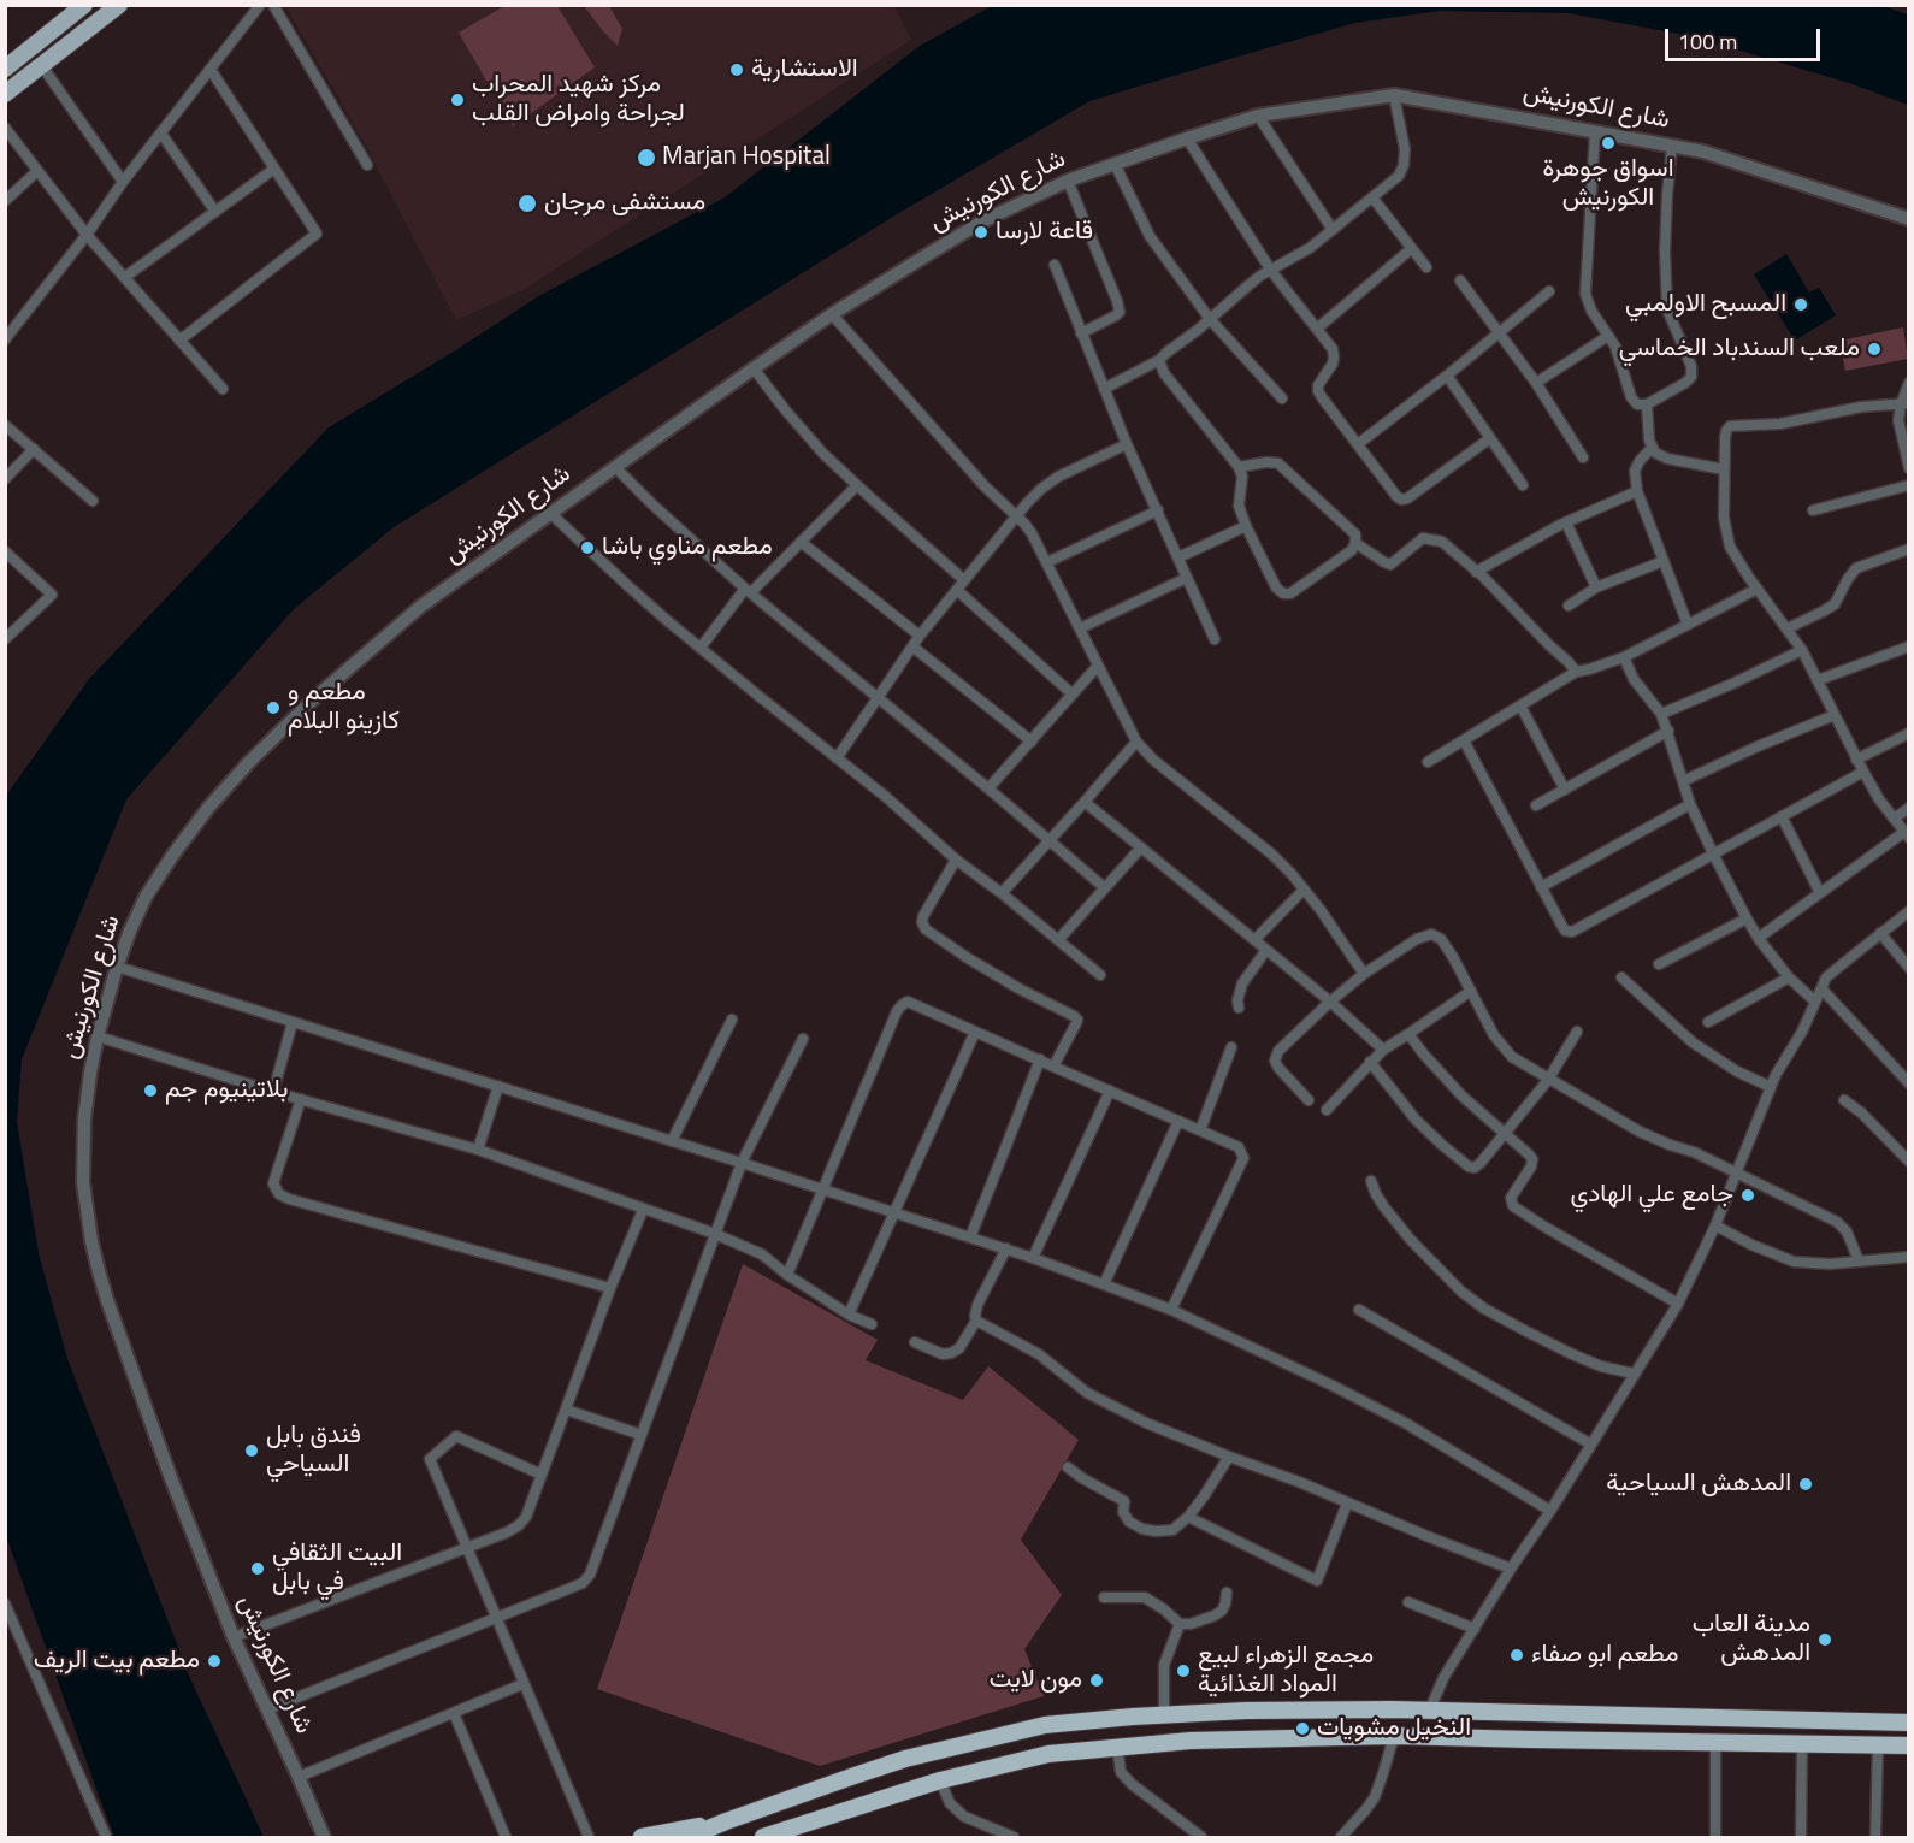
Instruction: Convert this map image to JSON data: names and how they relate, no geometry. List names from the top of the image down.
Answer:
{
  "streets": {
    "street": ["شارع الكورنيش"]
  },
  "places": [
    "الاستشارية",
    "مركز شهيد المحراب لجراحة وامراض القلب",
    "اسواق جوهرة الكورنيش",
    "Marjan Hospital",
    "مستشفى مرجان",
    "قاعة لارسا",
    "المسبح الاولمبي",
    "ملعب السندباد الخماسي",
    "مطعم مناوي باشا",
    "مطعم و كازينو البلام",
    "بلاتينيوم جم",
    "جامع علي الهادي",
    "فندق بابل السياحي",
    "المدهش السياحية",
    "البيت الثقافي في بابل",
    "مدينة العاب المدهش",
    "مطعم ابو صفاء",
    "مطعم بيت الريف",
    "مجمع الزهراء لبيع المواد الغذائية",
    "مون لايت",
    "النخيل مشويات"
  ],
  "scale_bar": "100 m"
}
